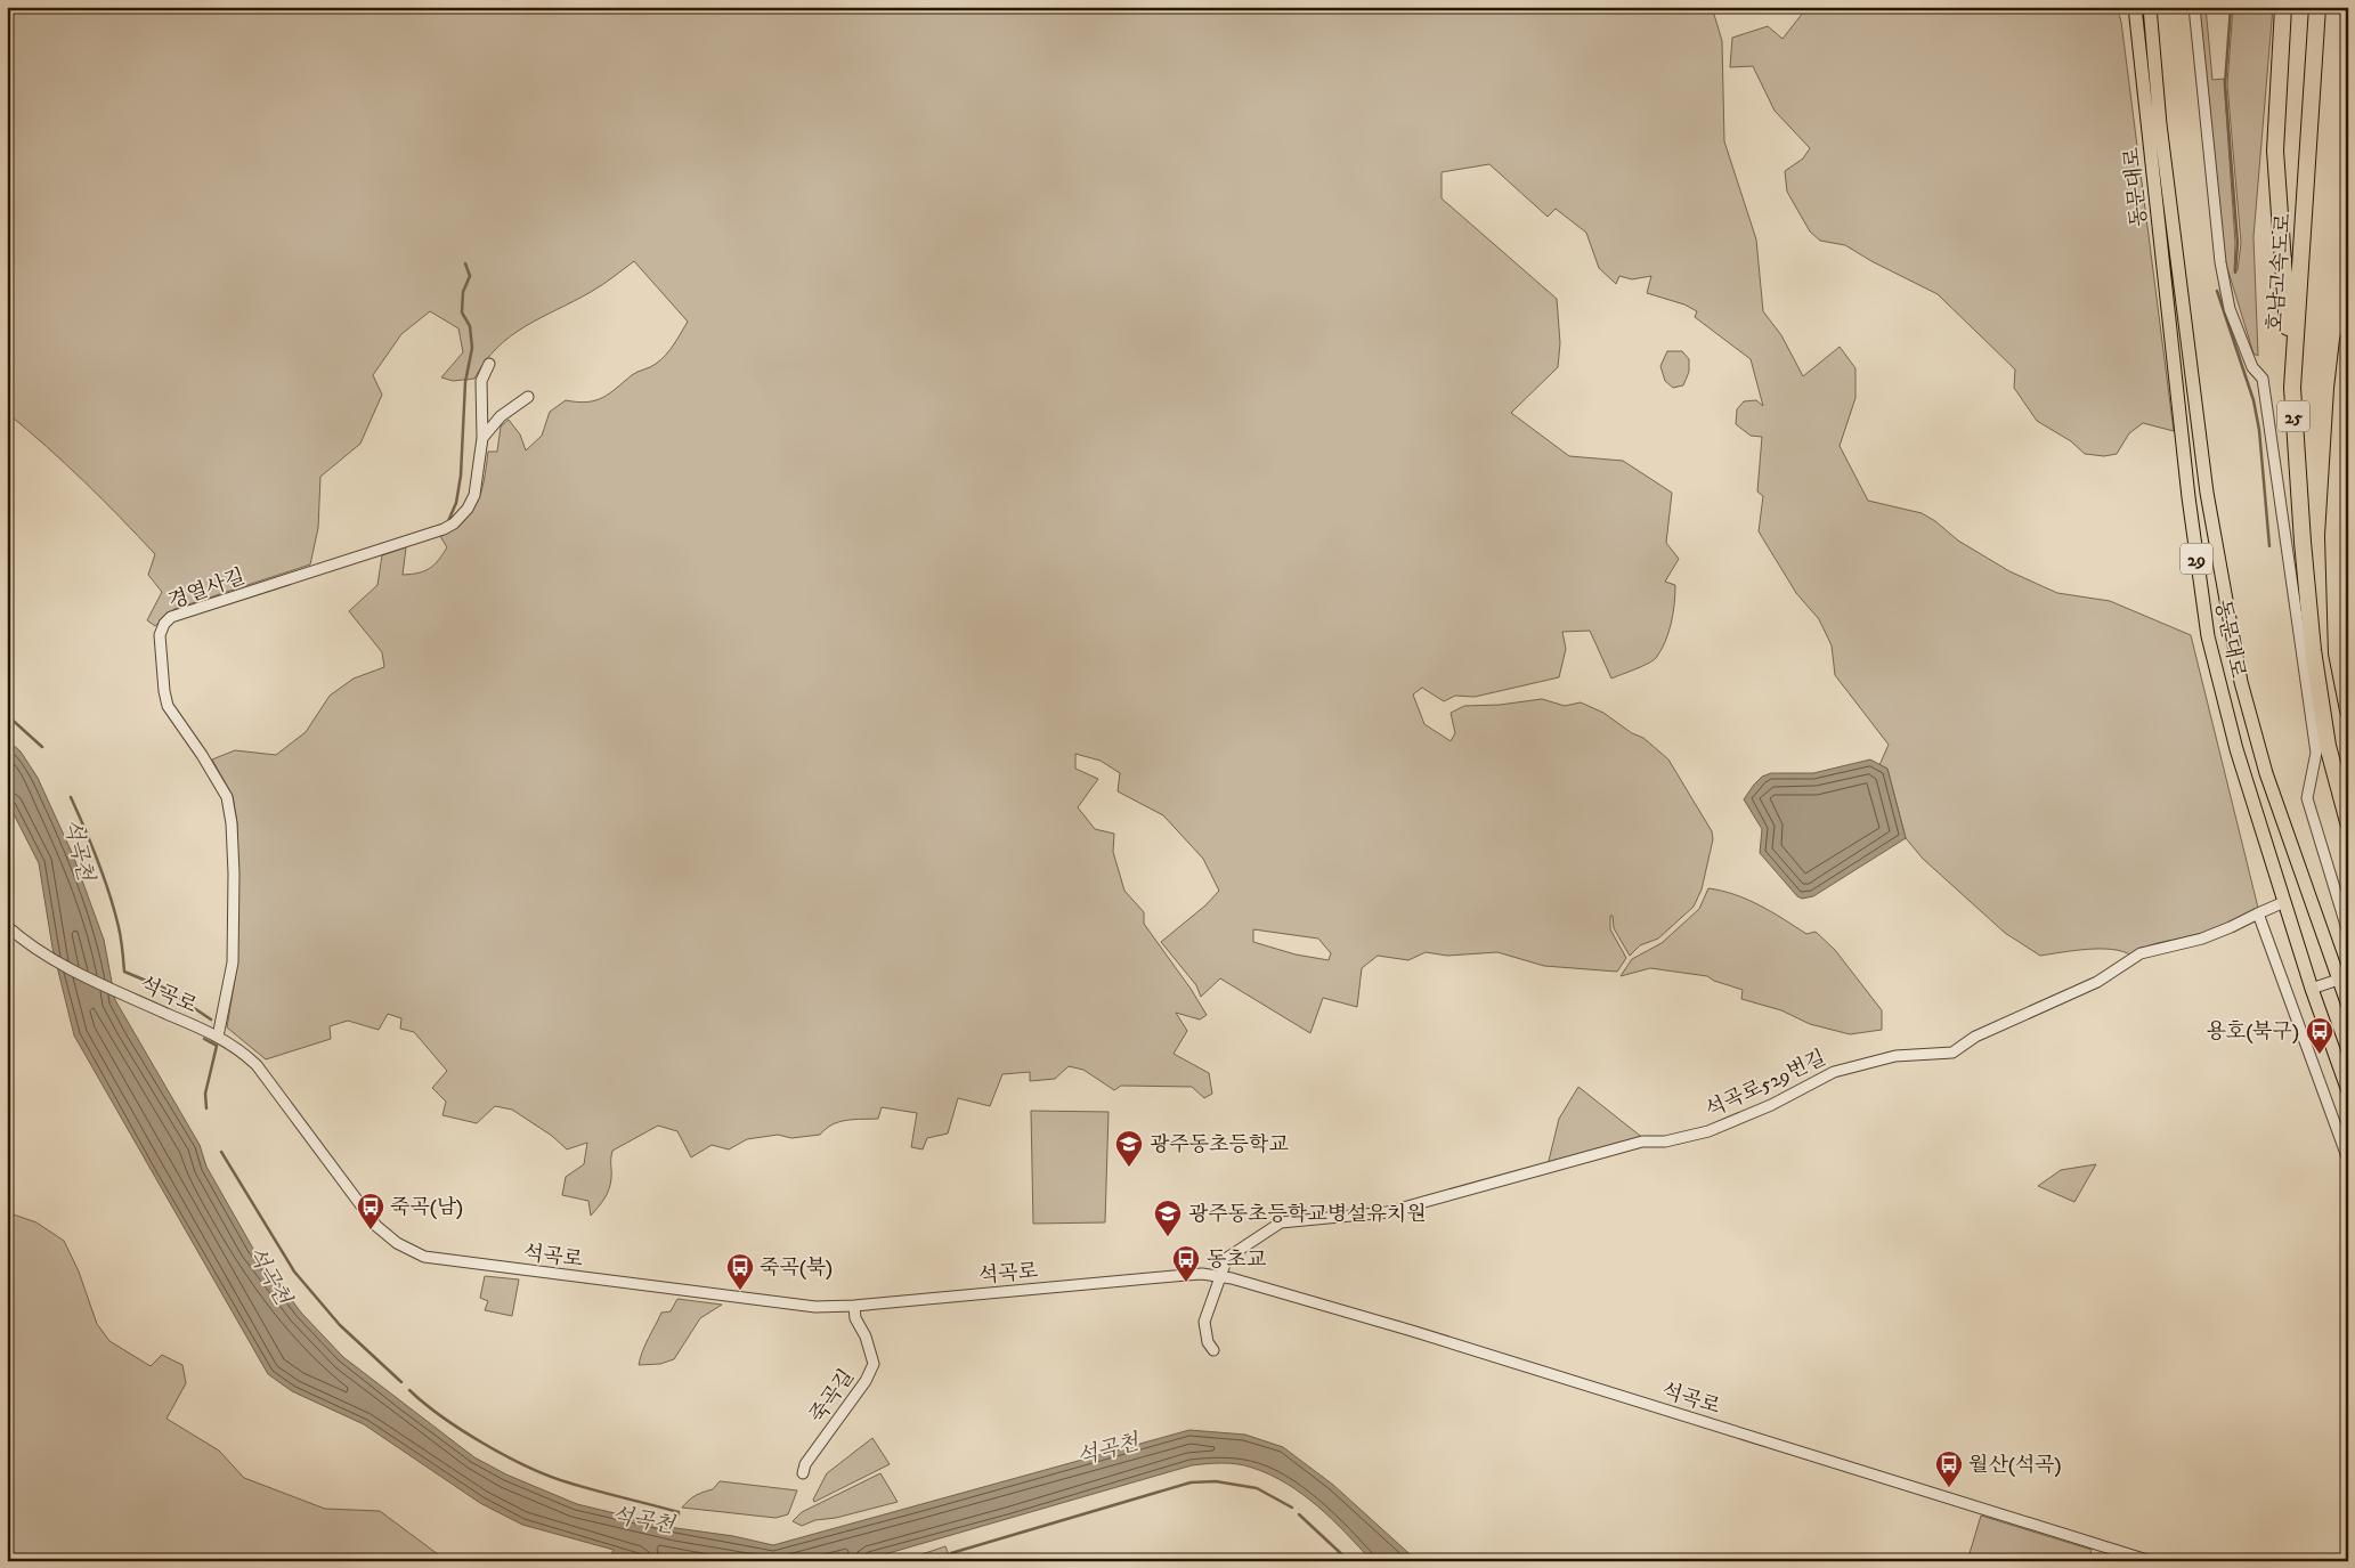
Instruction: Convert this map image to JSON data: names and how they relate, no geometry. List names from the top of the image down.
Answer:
{
  "streets": {
    "highway": ["호남고속도로", "25"],
    "main road": ["동문대로", "29"],
    "street": [
      "경열사길",
      "석곡로",
      "석곡로529번길",
      "죽곡길"
    ]
  },
  "crossings": [
    ["동문대로", "석곡로529번길"],
    ["경열사길", "석곡로"],
    ["석곡로", "석곡로529번길"],
    ["석곡로", "죽곡길"]
  ],
  "water": ["석곡천"],
  "places": {
    "bus stop": [
      "용호(북구)",
      "죽곡(남)",
      "동초교",
      "죽곡(북)",
      "월산(석곡)"
    ],
    "school or university": ["광주동초등학교", "광주동초등학교병설유치원"]
  }
}
